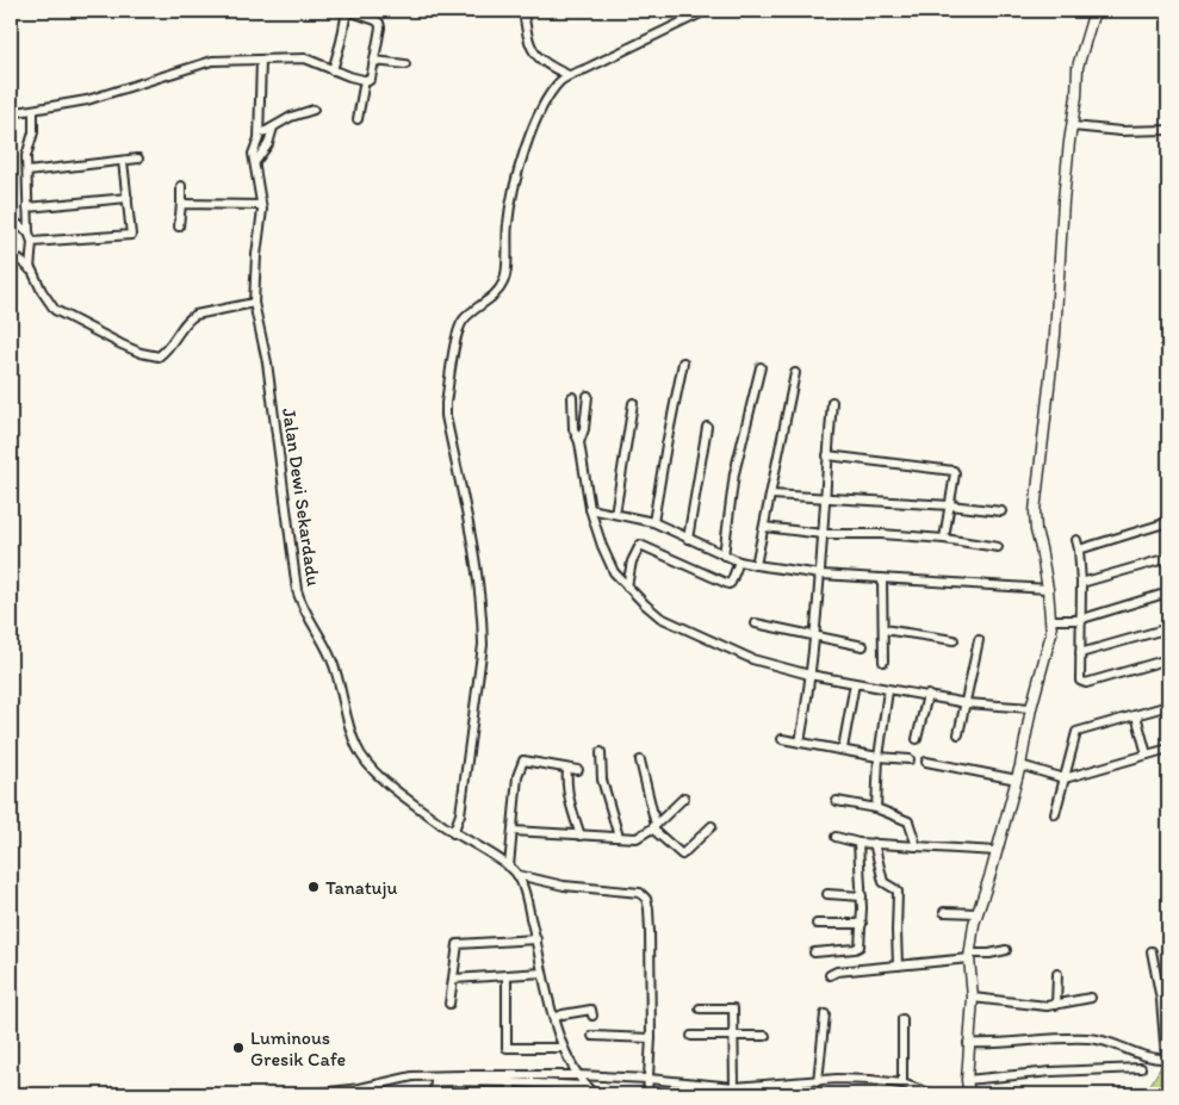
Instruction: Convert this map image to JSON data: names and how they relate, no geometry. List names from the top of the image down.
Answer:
{
  "streets": {
    "street": ["Jalan Dewi Sekardadu"]
  },
  "places": ["Tanatuju", "Luminous Gresik Cafe"]
}
